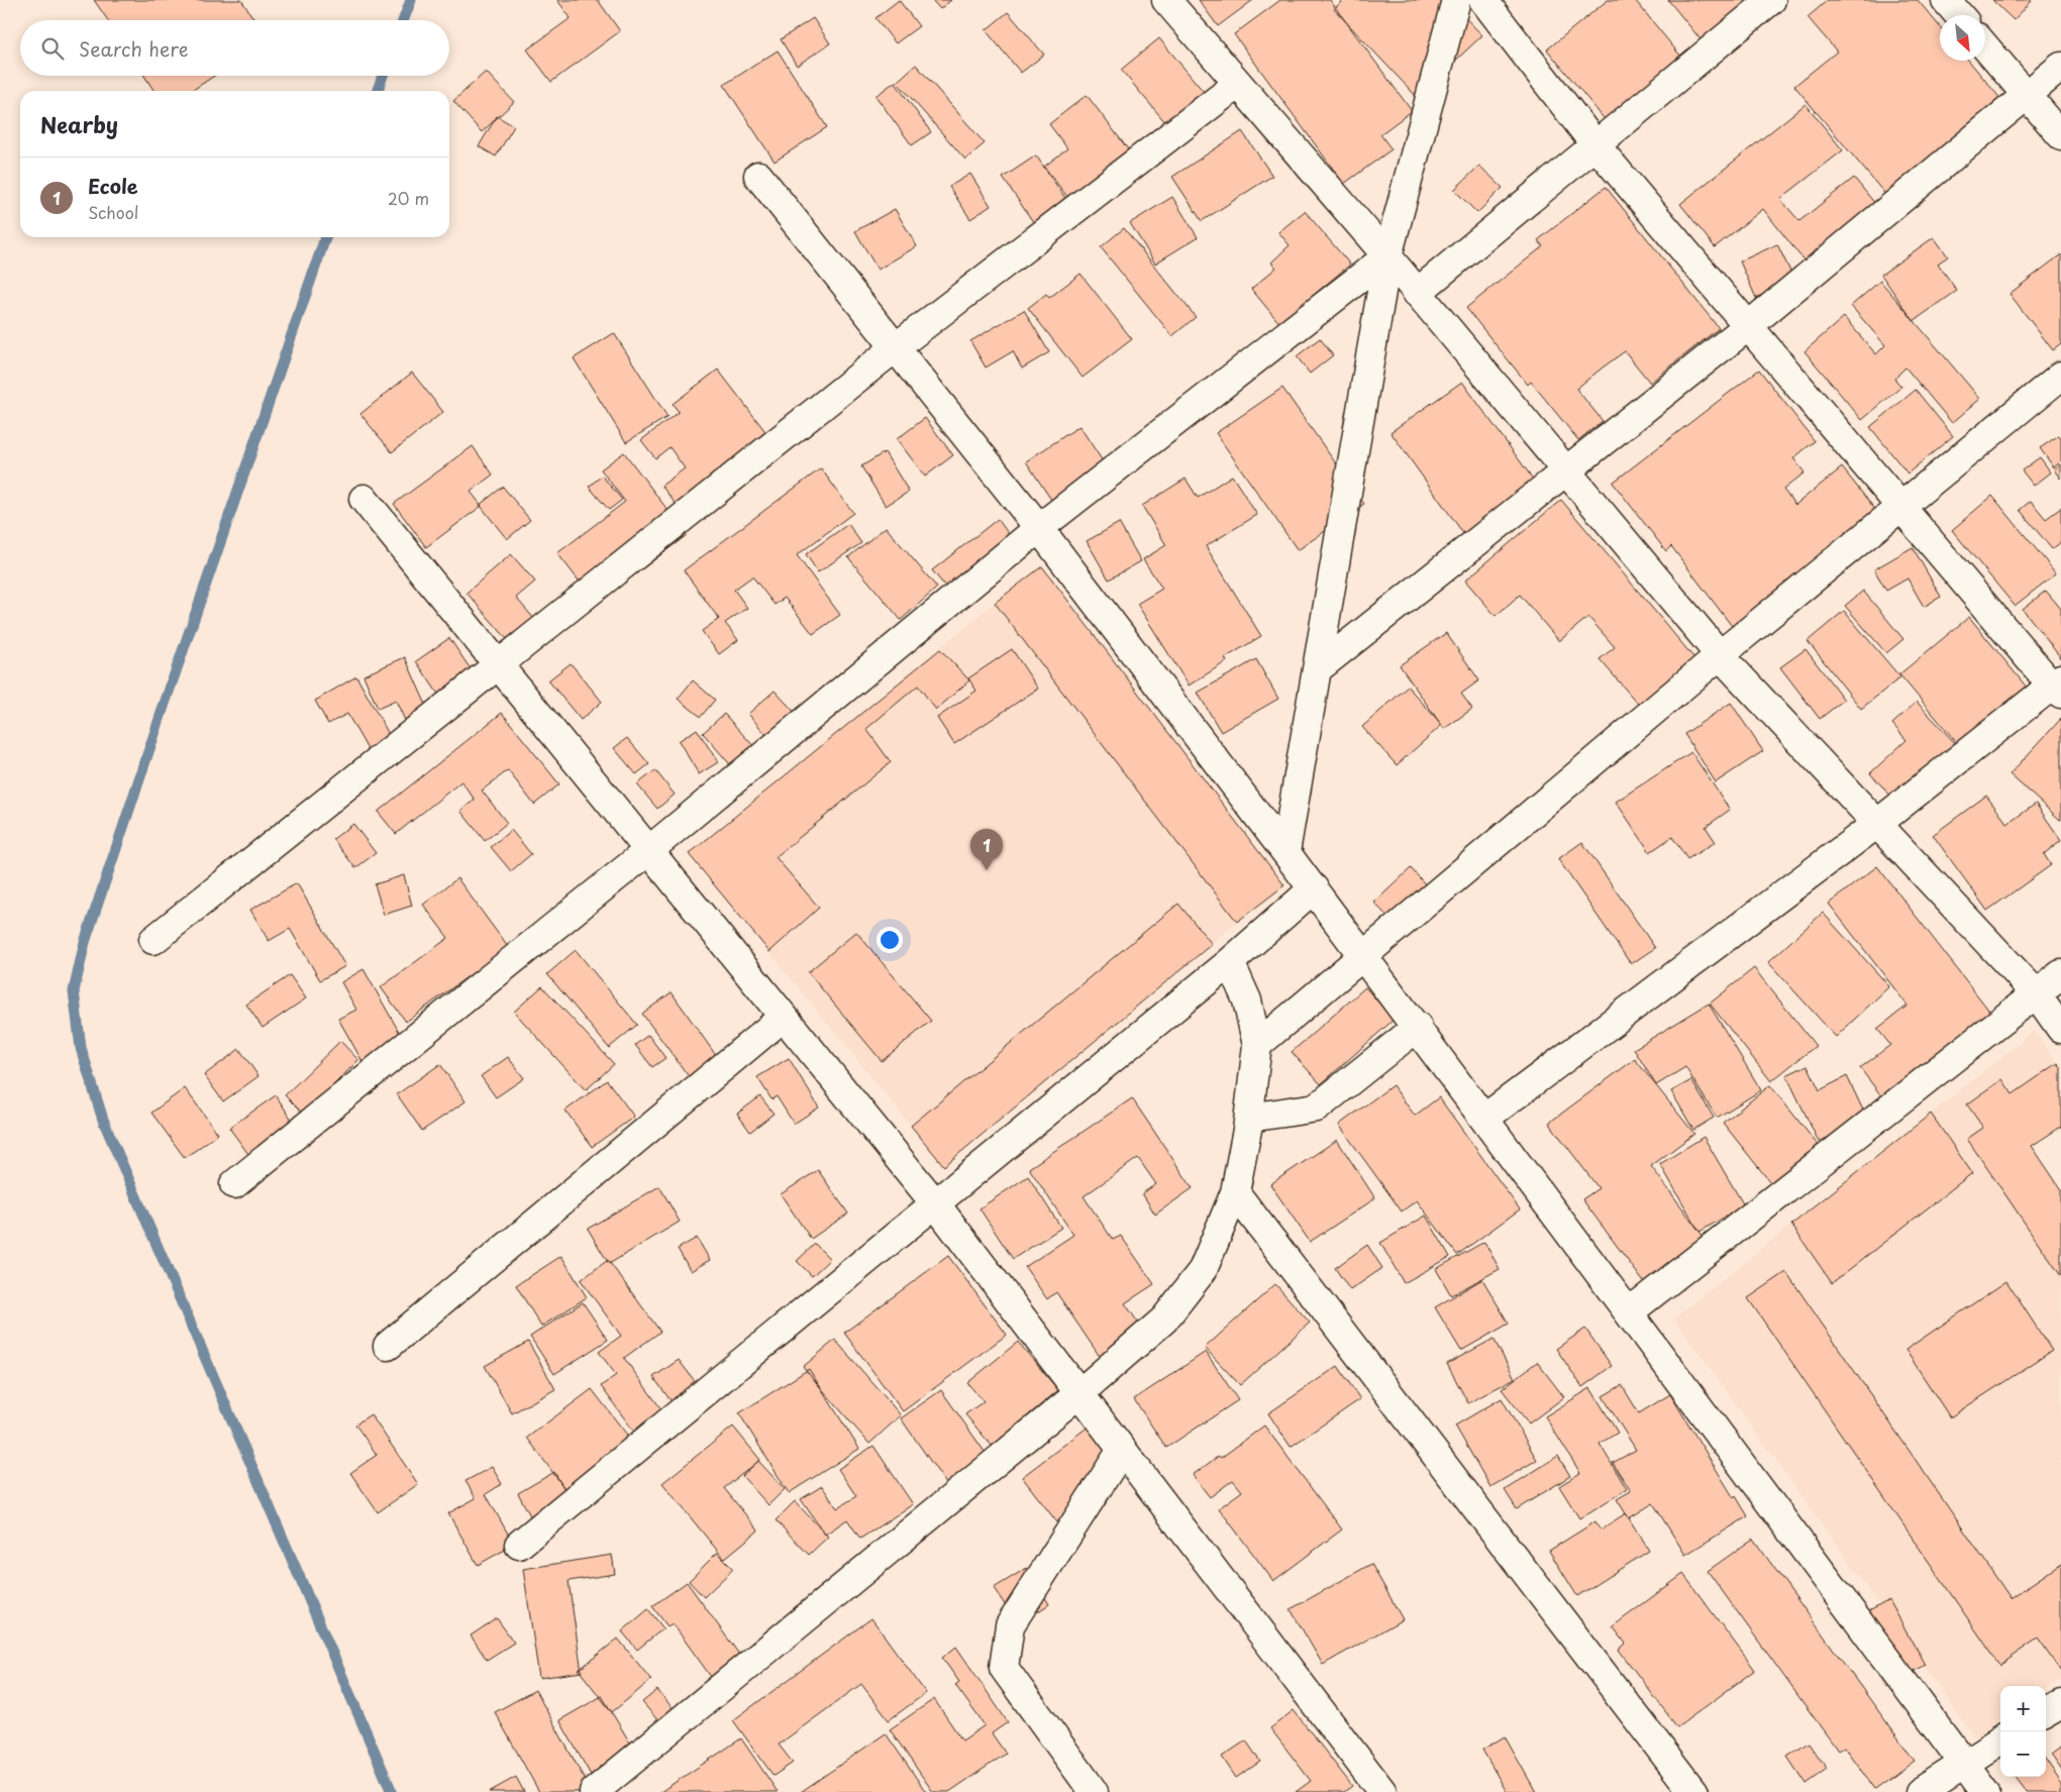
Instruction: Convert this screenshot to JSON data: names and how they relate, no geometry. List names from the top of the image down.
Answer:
{
  "north": "bottom right",
  "page": {
    "search": "Search here",
    "heading": "Nearby",
    "list": [
      {
        "mark": "1",
        "name": "Ecole",
        "note": "School",
        "value": "20 m"
      }
    ],
    "pins": "1",
    "map_buttons": ["+", "−"]
  }
}
